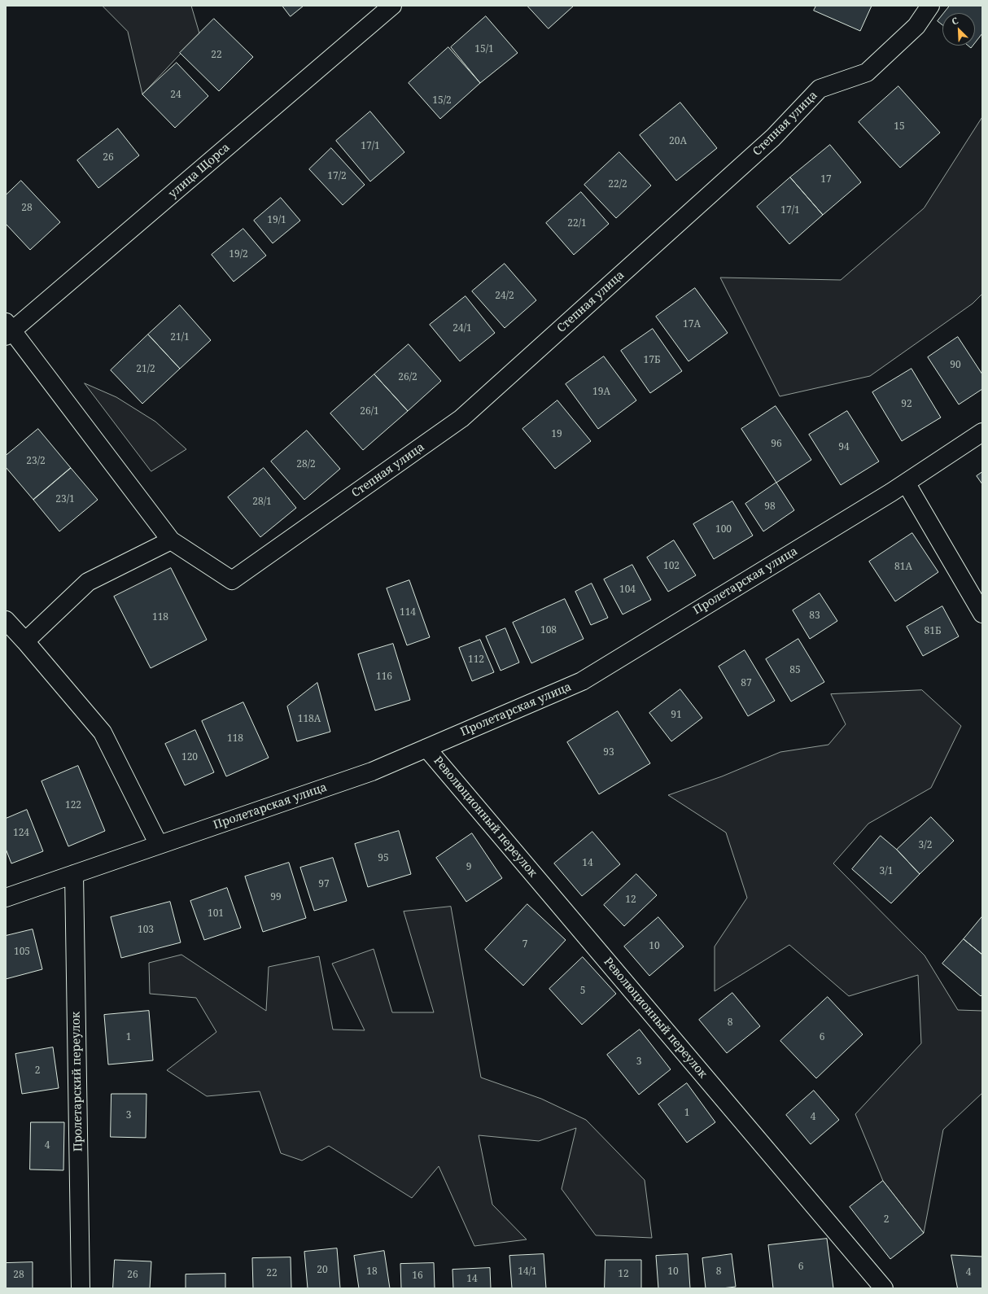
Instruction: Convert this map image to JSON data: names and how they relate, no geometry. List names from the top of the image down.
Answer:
{
  "streets": {
    "street": [
      "Степная улица",
      "улица Щорса",
      "Пролетарская улица",
      "Революционный переулок",
      "Пролетарский переулок"
    ]
  },
  "crossings": [
    ["Пролетарская улица", "Революционный переулок"],
    ["Пролетарская улица", "Пролетарский переулок"]
  ],
  "house_numbers": [
    "15/1",
    "22",
    "24",
    "15/2",
    "15",
    "20А",
    "17/1",
    "26",
    "17/2",
    "17",
    "22/2",
    "28",
    "17/1",
    "19/1",
    "22/1",
    "19/2",
    "24/2",
    "17А",
    "24/1",
    "21/1",
    "17Б",
    "90",
    "21/2",
    "26/2",
    "19А",
    "92",
    "26/1",
    "19",
    "96",
    "94",
    "23/2",
    "28/2",
    "23/1",
    "28/1",
    "98",
    "100",
    "102",
    "81А",
    "104",
    "114",
    "83",
    "118",
    "108",
    "81Б",
    "112",
    "85",
    "116",
    "87",
    "91",
    "118А",
    "118",
    "93",
    "120",
    "122",
    "124",
    "3/2",
    "95",
    "14",
    "9",
    "3/1",
    "97",
    "99",
    "12",
    "101",
    "103",
    "7",
    "10",
    "105",
    "5",
    "8",
    "1",
    "6",
    "3",
    "2",
    "1",
    "3",
    "4",
    "4",
    "2",
    "6",
    "20",
    "18",
    "14/1",
    "10",
    "8",
    "4",
    "22",
    "12",
    "28",
    "26",
    "16",
    "14"
  ],
  "north": "top left"
}
